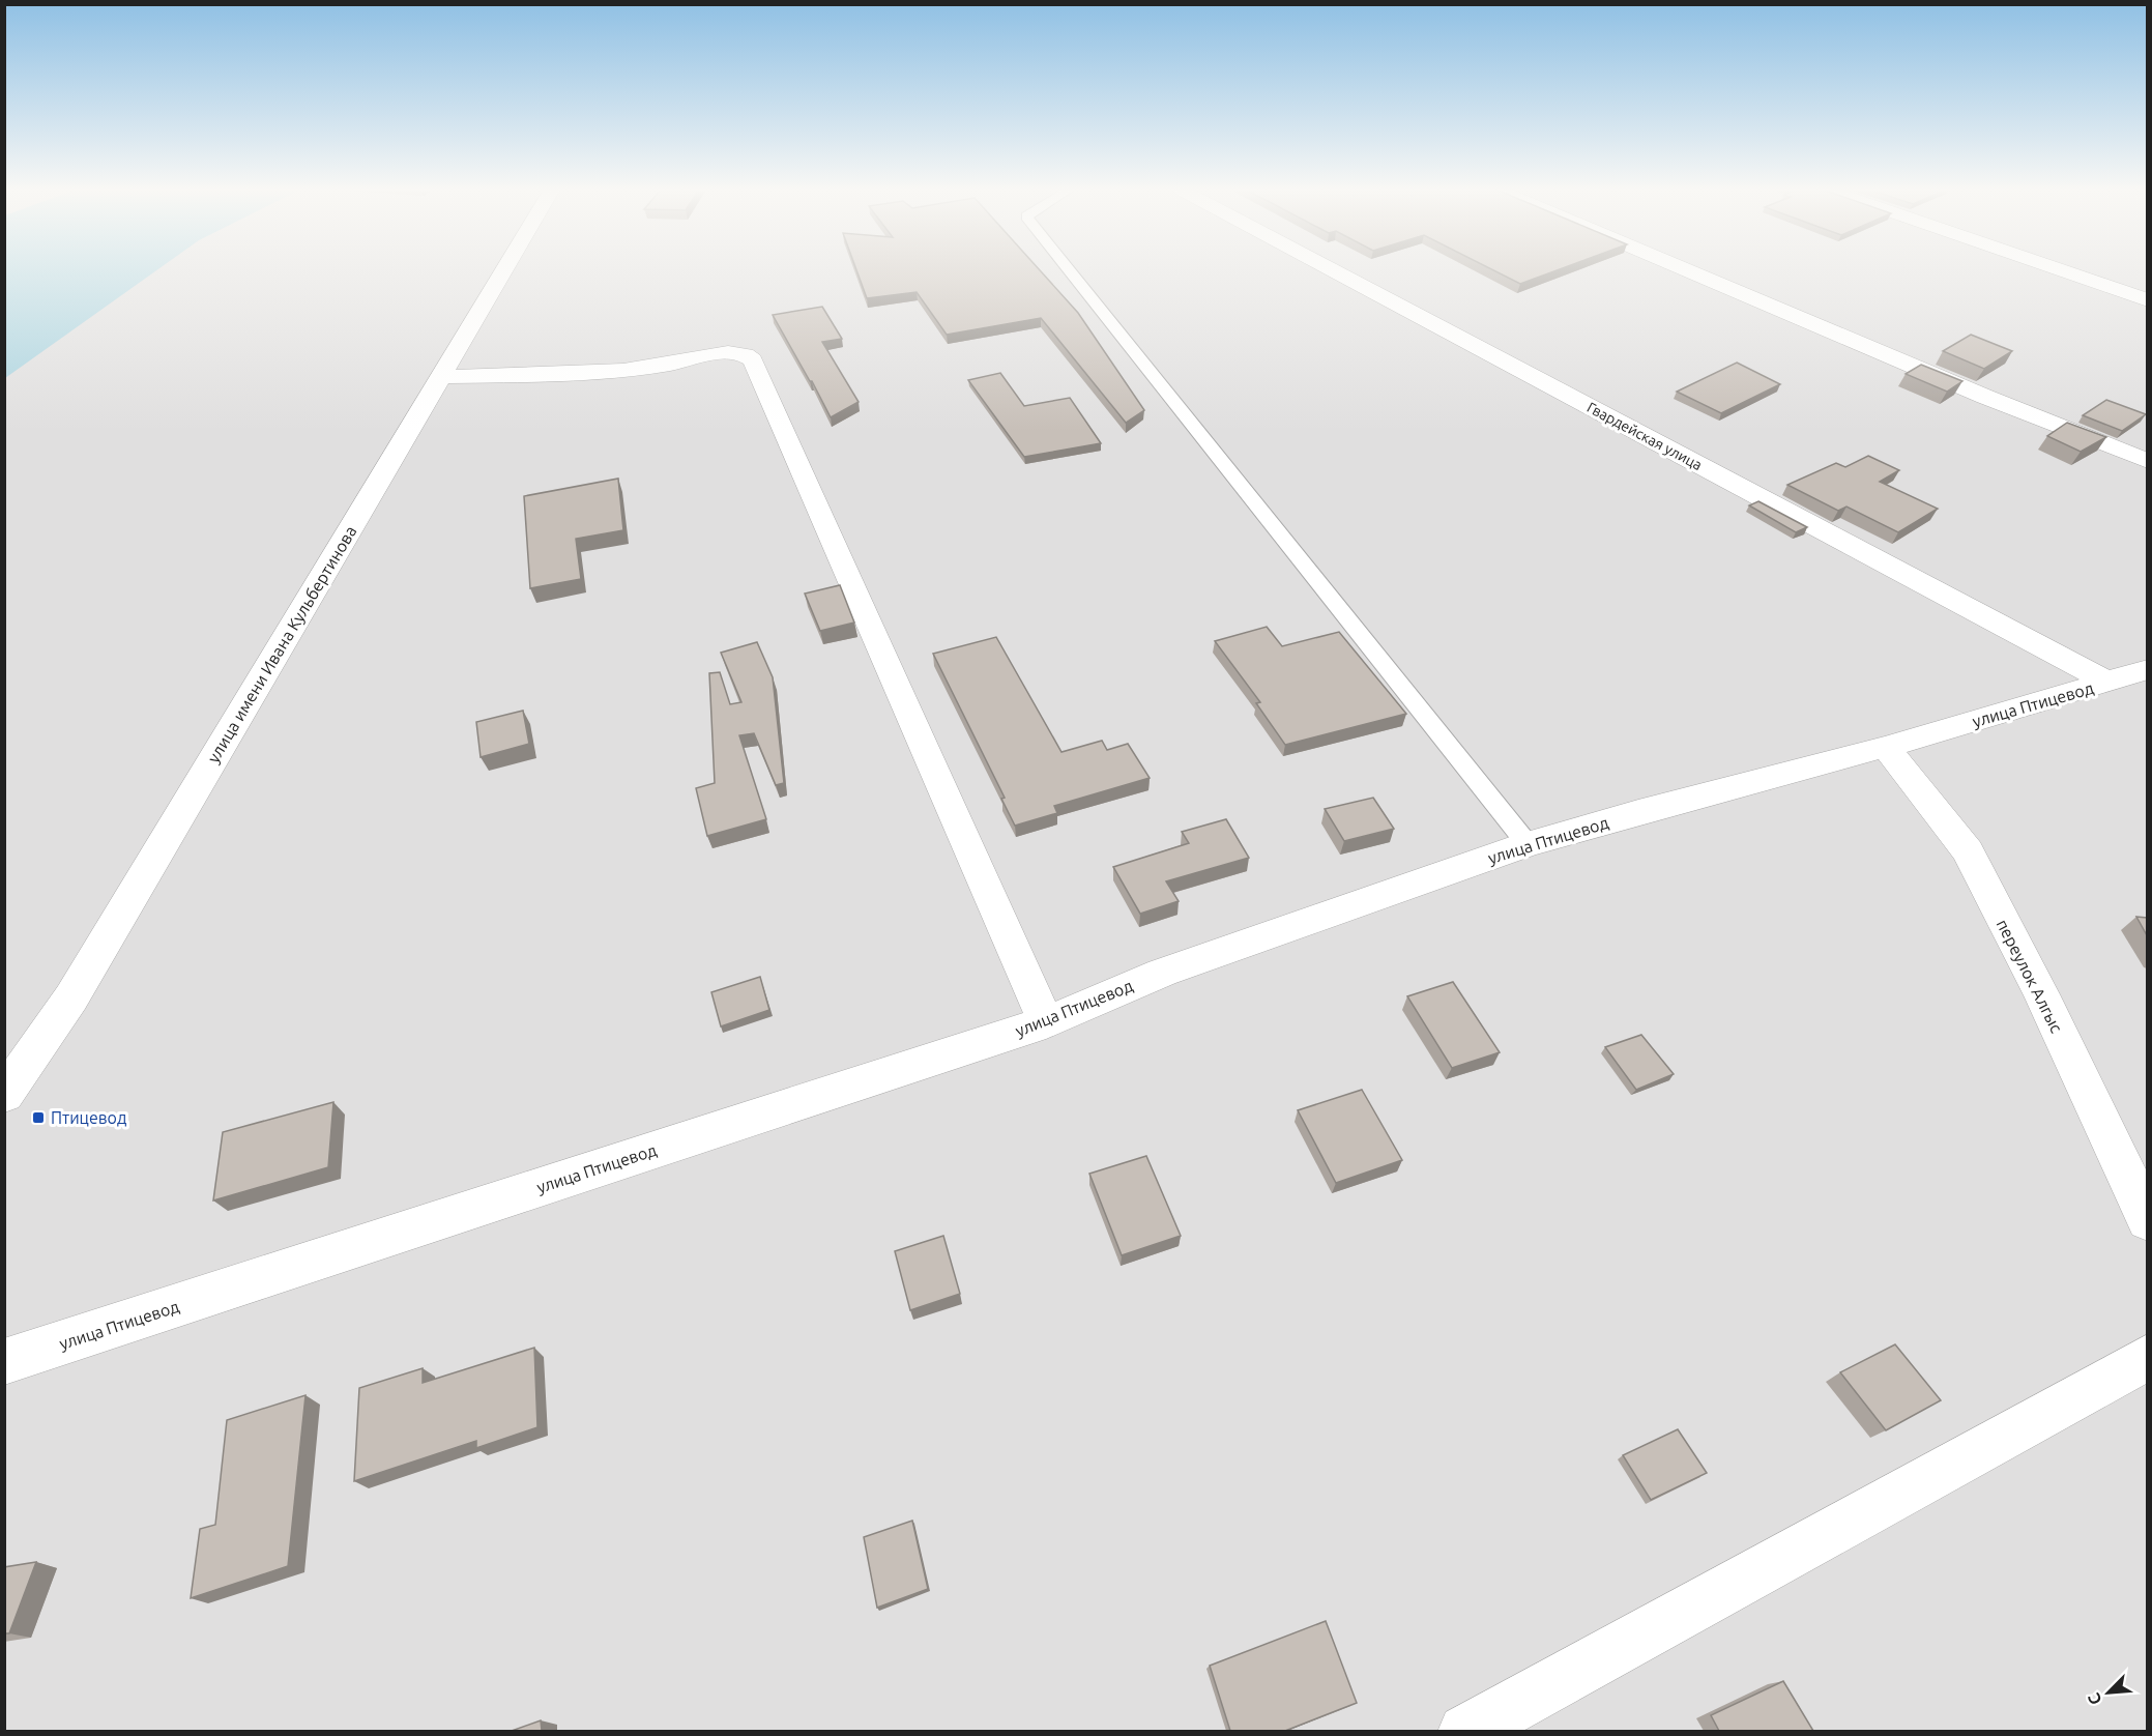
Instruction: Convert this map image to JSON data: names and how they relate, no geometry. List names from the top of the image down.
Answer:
{
  "streets": {
    "street": [
      "Гвардейская улица",
      "улица имени Ивана Кульбертинова",
      "улица Птицевод",
      "переулок Алгыс"
    ]
  },
  "crossings": [
    ["Гвардейская улица", "улица Птицевод"],
    ["улица Птицевод", "переулок Алгыс"]
  ],
  "places": {
    "transit": ["Птицевод"]
  },
  "north": "bottom left"
}
